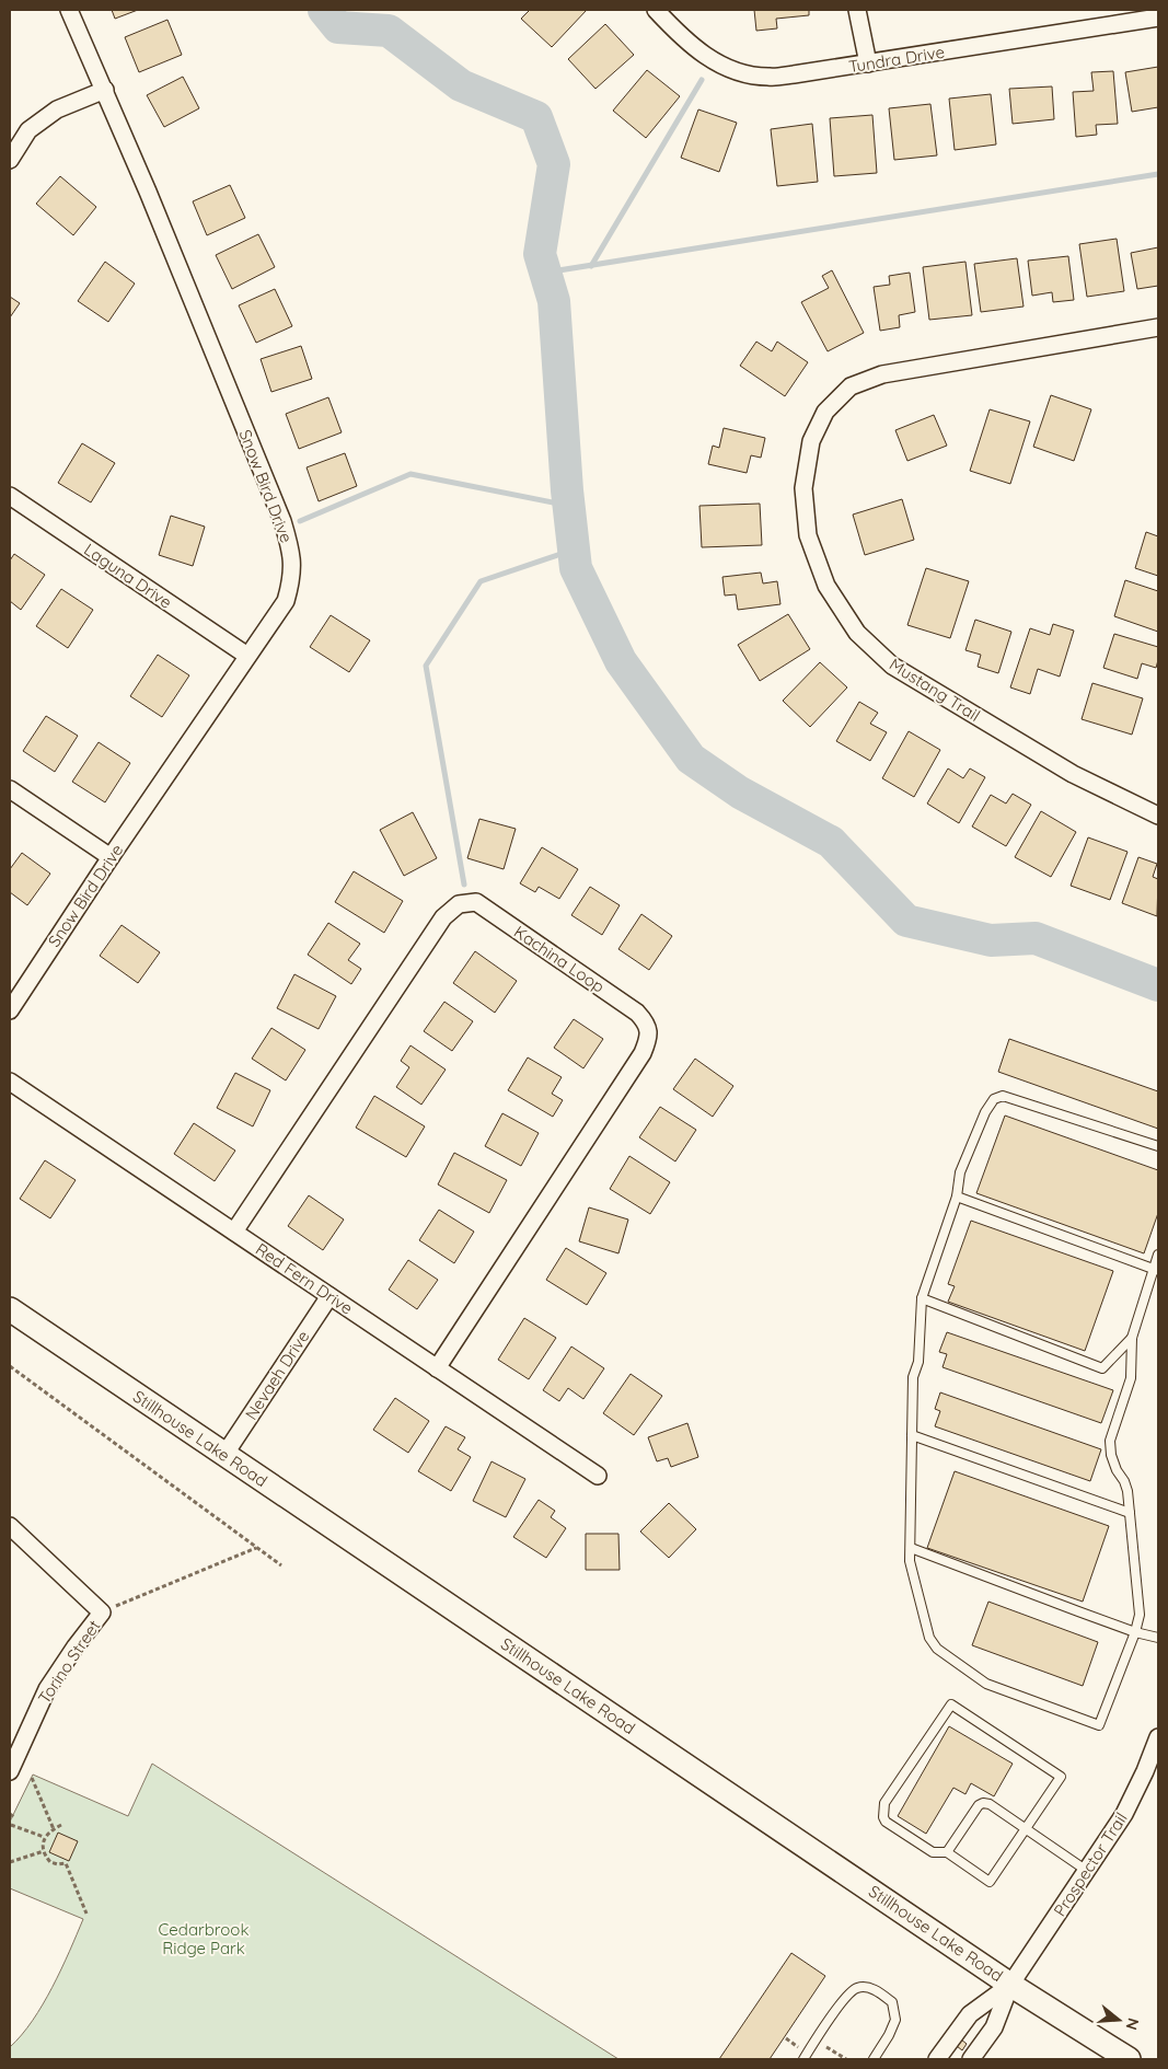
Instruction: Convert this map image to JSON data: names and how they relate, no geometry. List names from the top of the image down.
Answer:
{
  "streets": {
    "main road": ["Stillhouse Lake Road"],
    "street": [
      "Tundra Drive",
      "Snow Bird Drive",
      "Laguna Drive",
      "Mustang Trail",
      "Kachina Loop",
      "Red Fern Drive",
      "Nevaeh Drive",
      "Torino Street",
      "Prospector Trail"
    ]
  },
  "crossings": [
    ["Snow Bird Drive", "Laguna Drive"],
    ["Kachina Loop", "Red Fern Drive"],
    ["Red Fern Drive", "Nevaeh Drive"],
    ["Nevaeh Drive", "Stillhouse Lake Road"],
    ["Stillhouse Lake Road", "Prospector Trail"]
  ],
  "parks": ["Cedarbrook Ridge Park"],
  "north": "right"
}
